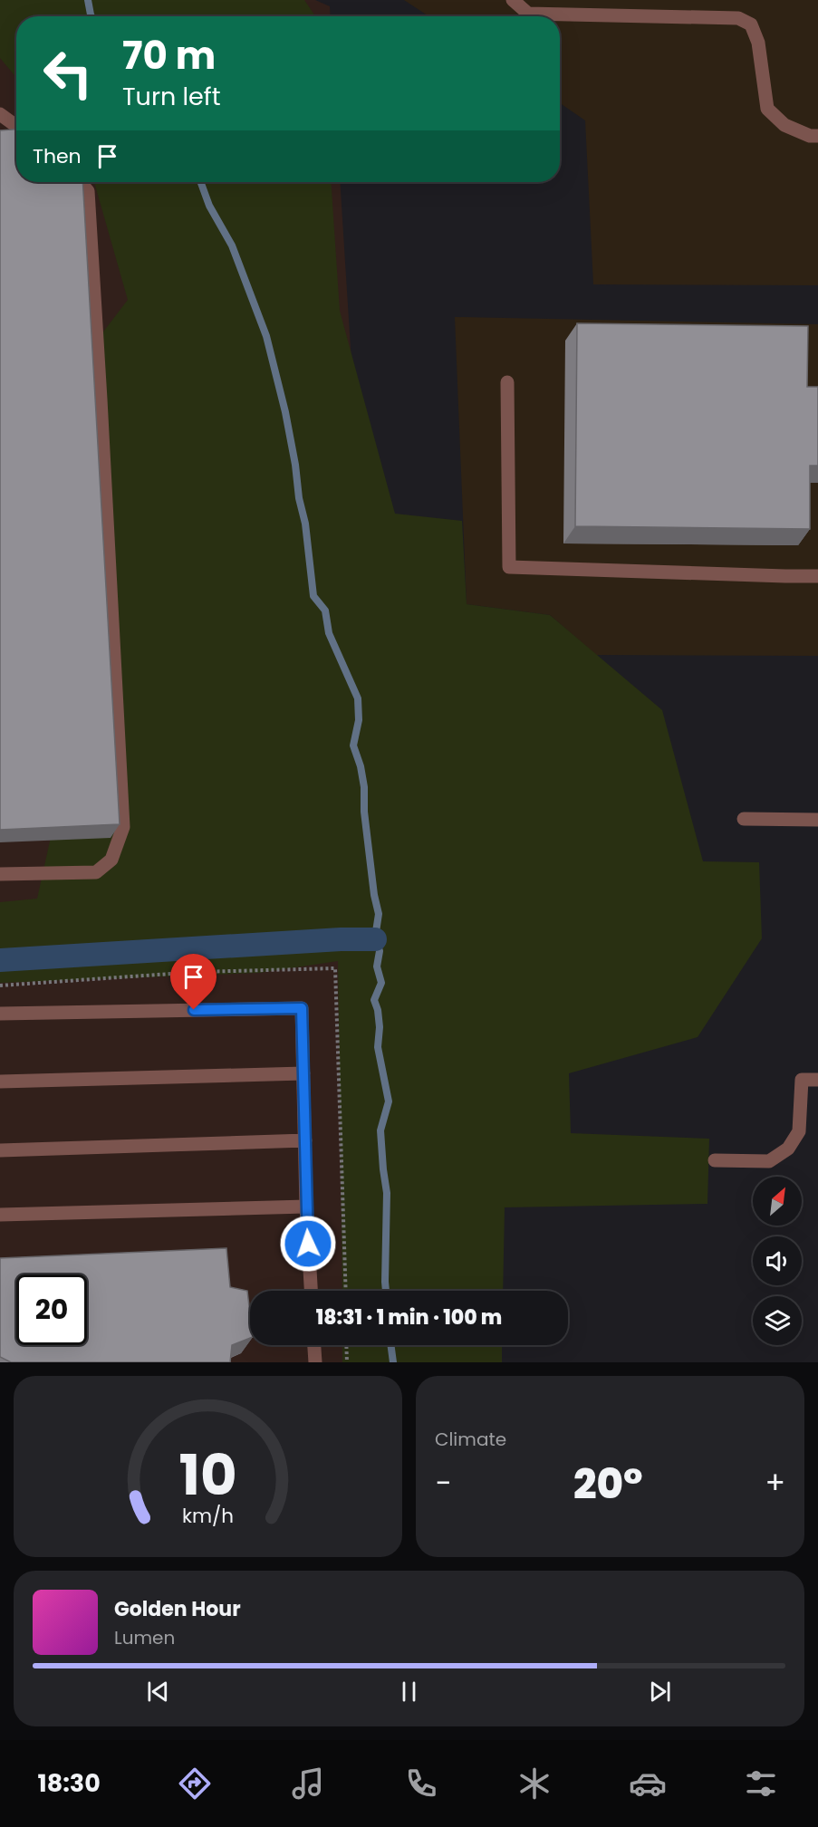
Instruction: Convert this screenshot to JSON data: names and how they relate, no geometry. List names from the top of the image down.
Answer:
{
  "north": "top right",
  "page": {
    "turn": ["70 m", "Turn left"],
    "then": "Then",
    "limit": "20",
    "trip": "18:31 · 1 min · 100 m",
    "tile": "Climate",
    "heat": ["−", "20°", "+"],
    "song": ["Golden Hour", "Lumen"],
    "tabs": "18:30",
    "gauge": ["10", "km/h"]
  }
}
